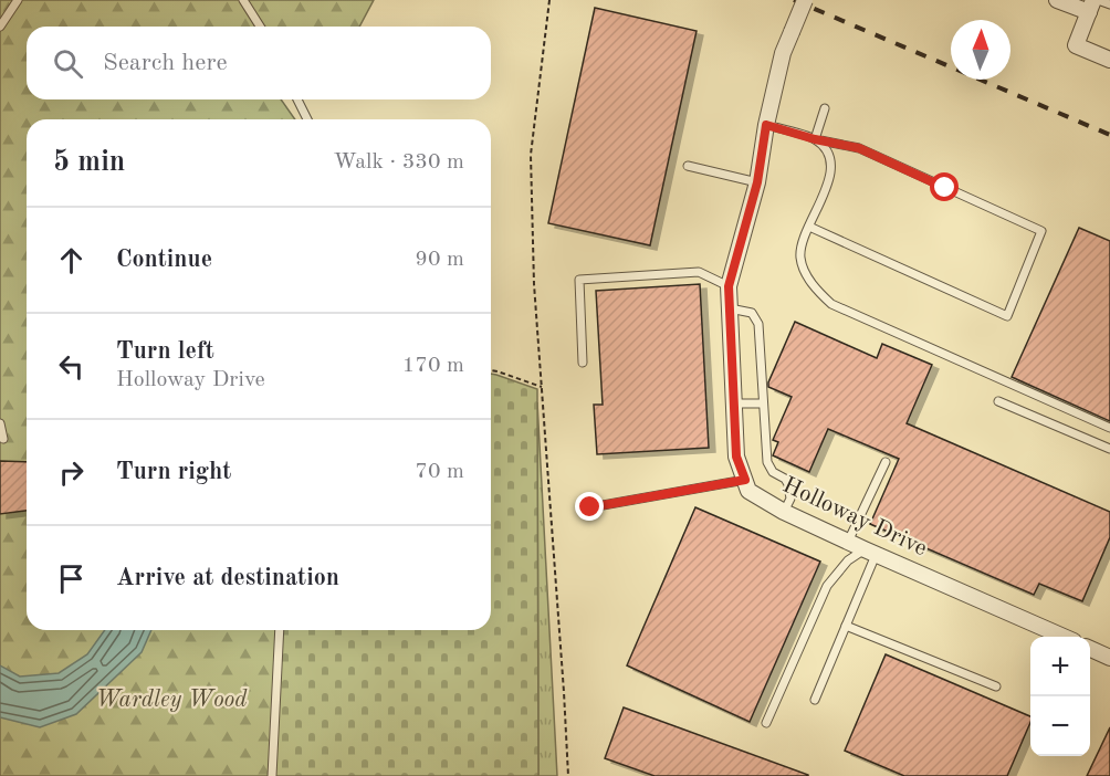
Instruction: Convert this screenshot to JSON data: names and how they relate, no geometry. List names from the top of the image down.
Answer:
{
  "streets": {
    "street": ["Holloway Drive"]
  },
  "parks": ["Wardley Wood"],
  "north": "top",
  "page": {
    "search": "Search here",
    "heading": ["5 min", "Walk · 330 m"],
    "list": [
      ["Continue", "90 m"],
      ["Turn left", "Holloway Drive", "170 m"],
      ["Turn right", "70 m"],
      "Arrive at destination"
    ],
    "map_buttons": ["+", "−"]
  }
}
